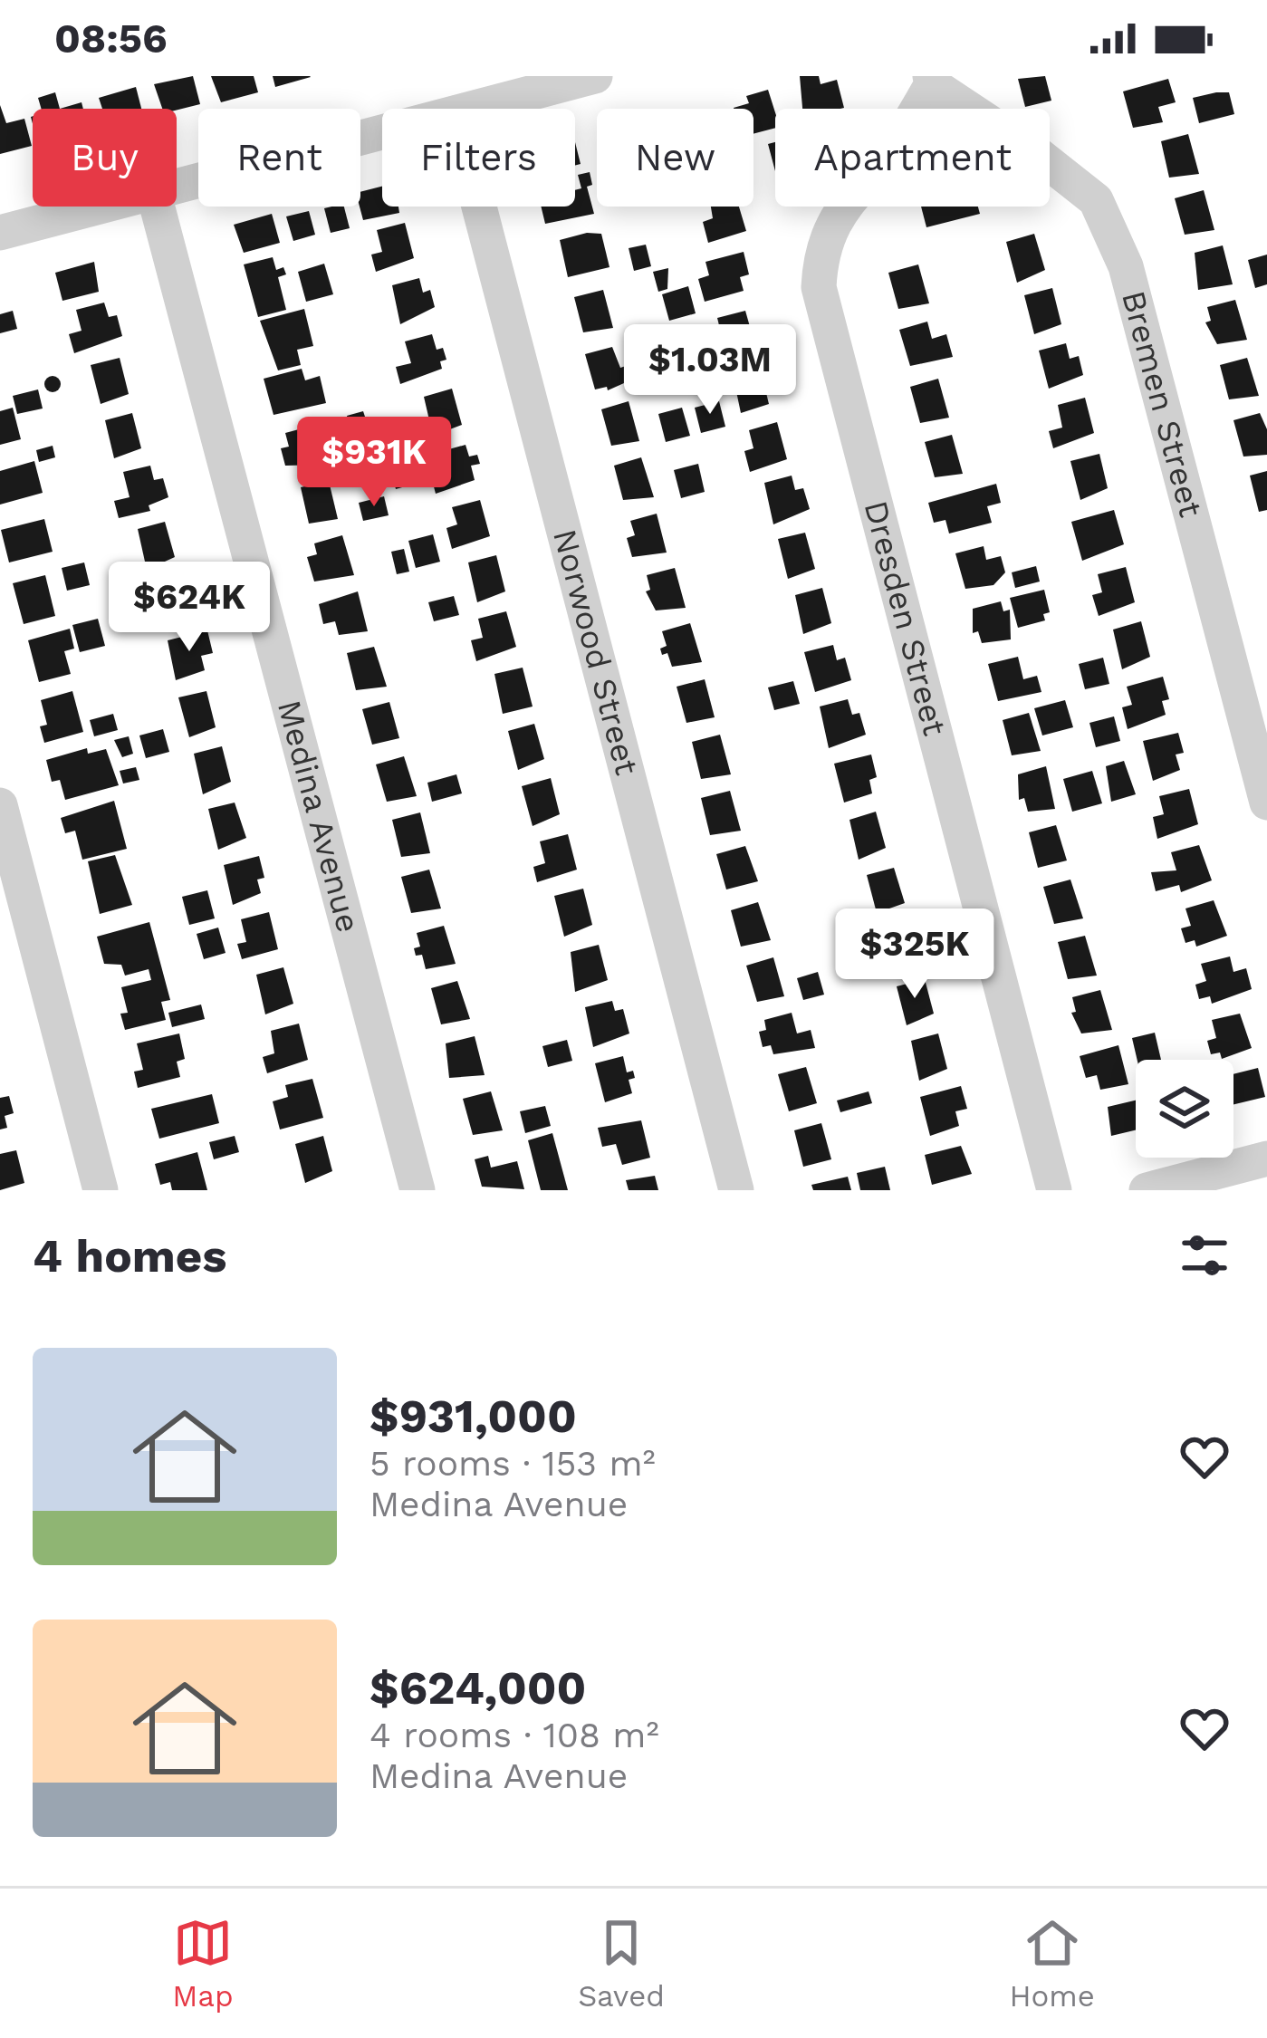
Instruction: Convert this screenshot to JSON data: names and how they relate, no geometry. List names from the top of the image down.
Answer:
{
  "streets": {
    "street": [
      "Bremen Street",
      "Dresden Street",
      "Norwood Street",
      "Medina Avenue"
    ]
  },
  "crossings": [
    ["Bremen Street", "Dresden Street"]
  ],
  "page": {
    "status": "08:56",
    "chip": [
      "Buy",
      "Rent",
      "Filters",
      "New",
      "Apartment"
    ],
    "price": [
      "$1.03M",
      "$931K",
      "$624K",
      "$325K"
    ],
    "heading": "4 homes",
    "list": [
      {
        "name": "$931,000",
        "note": "5 rooms · 153 m² · Medina Avenue"
      },
      {
        "name": "$624,000",
        "note": "4 rooms · 108 m² · Medina Avenue"
      }
    ],
    "tabs": ["Map", "Saved", "Home"]
  }
}
